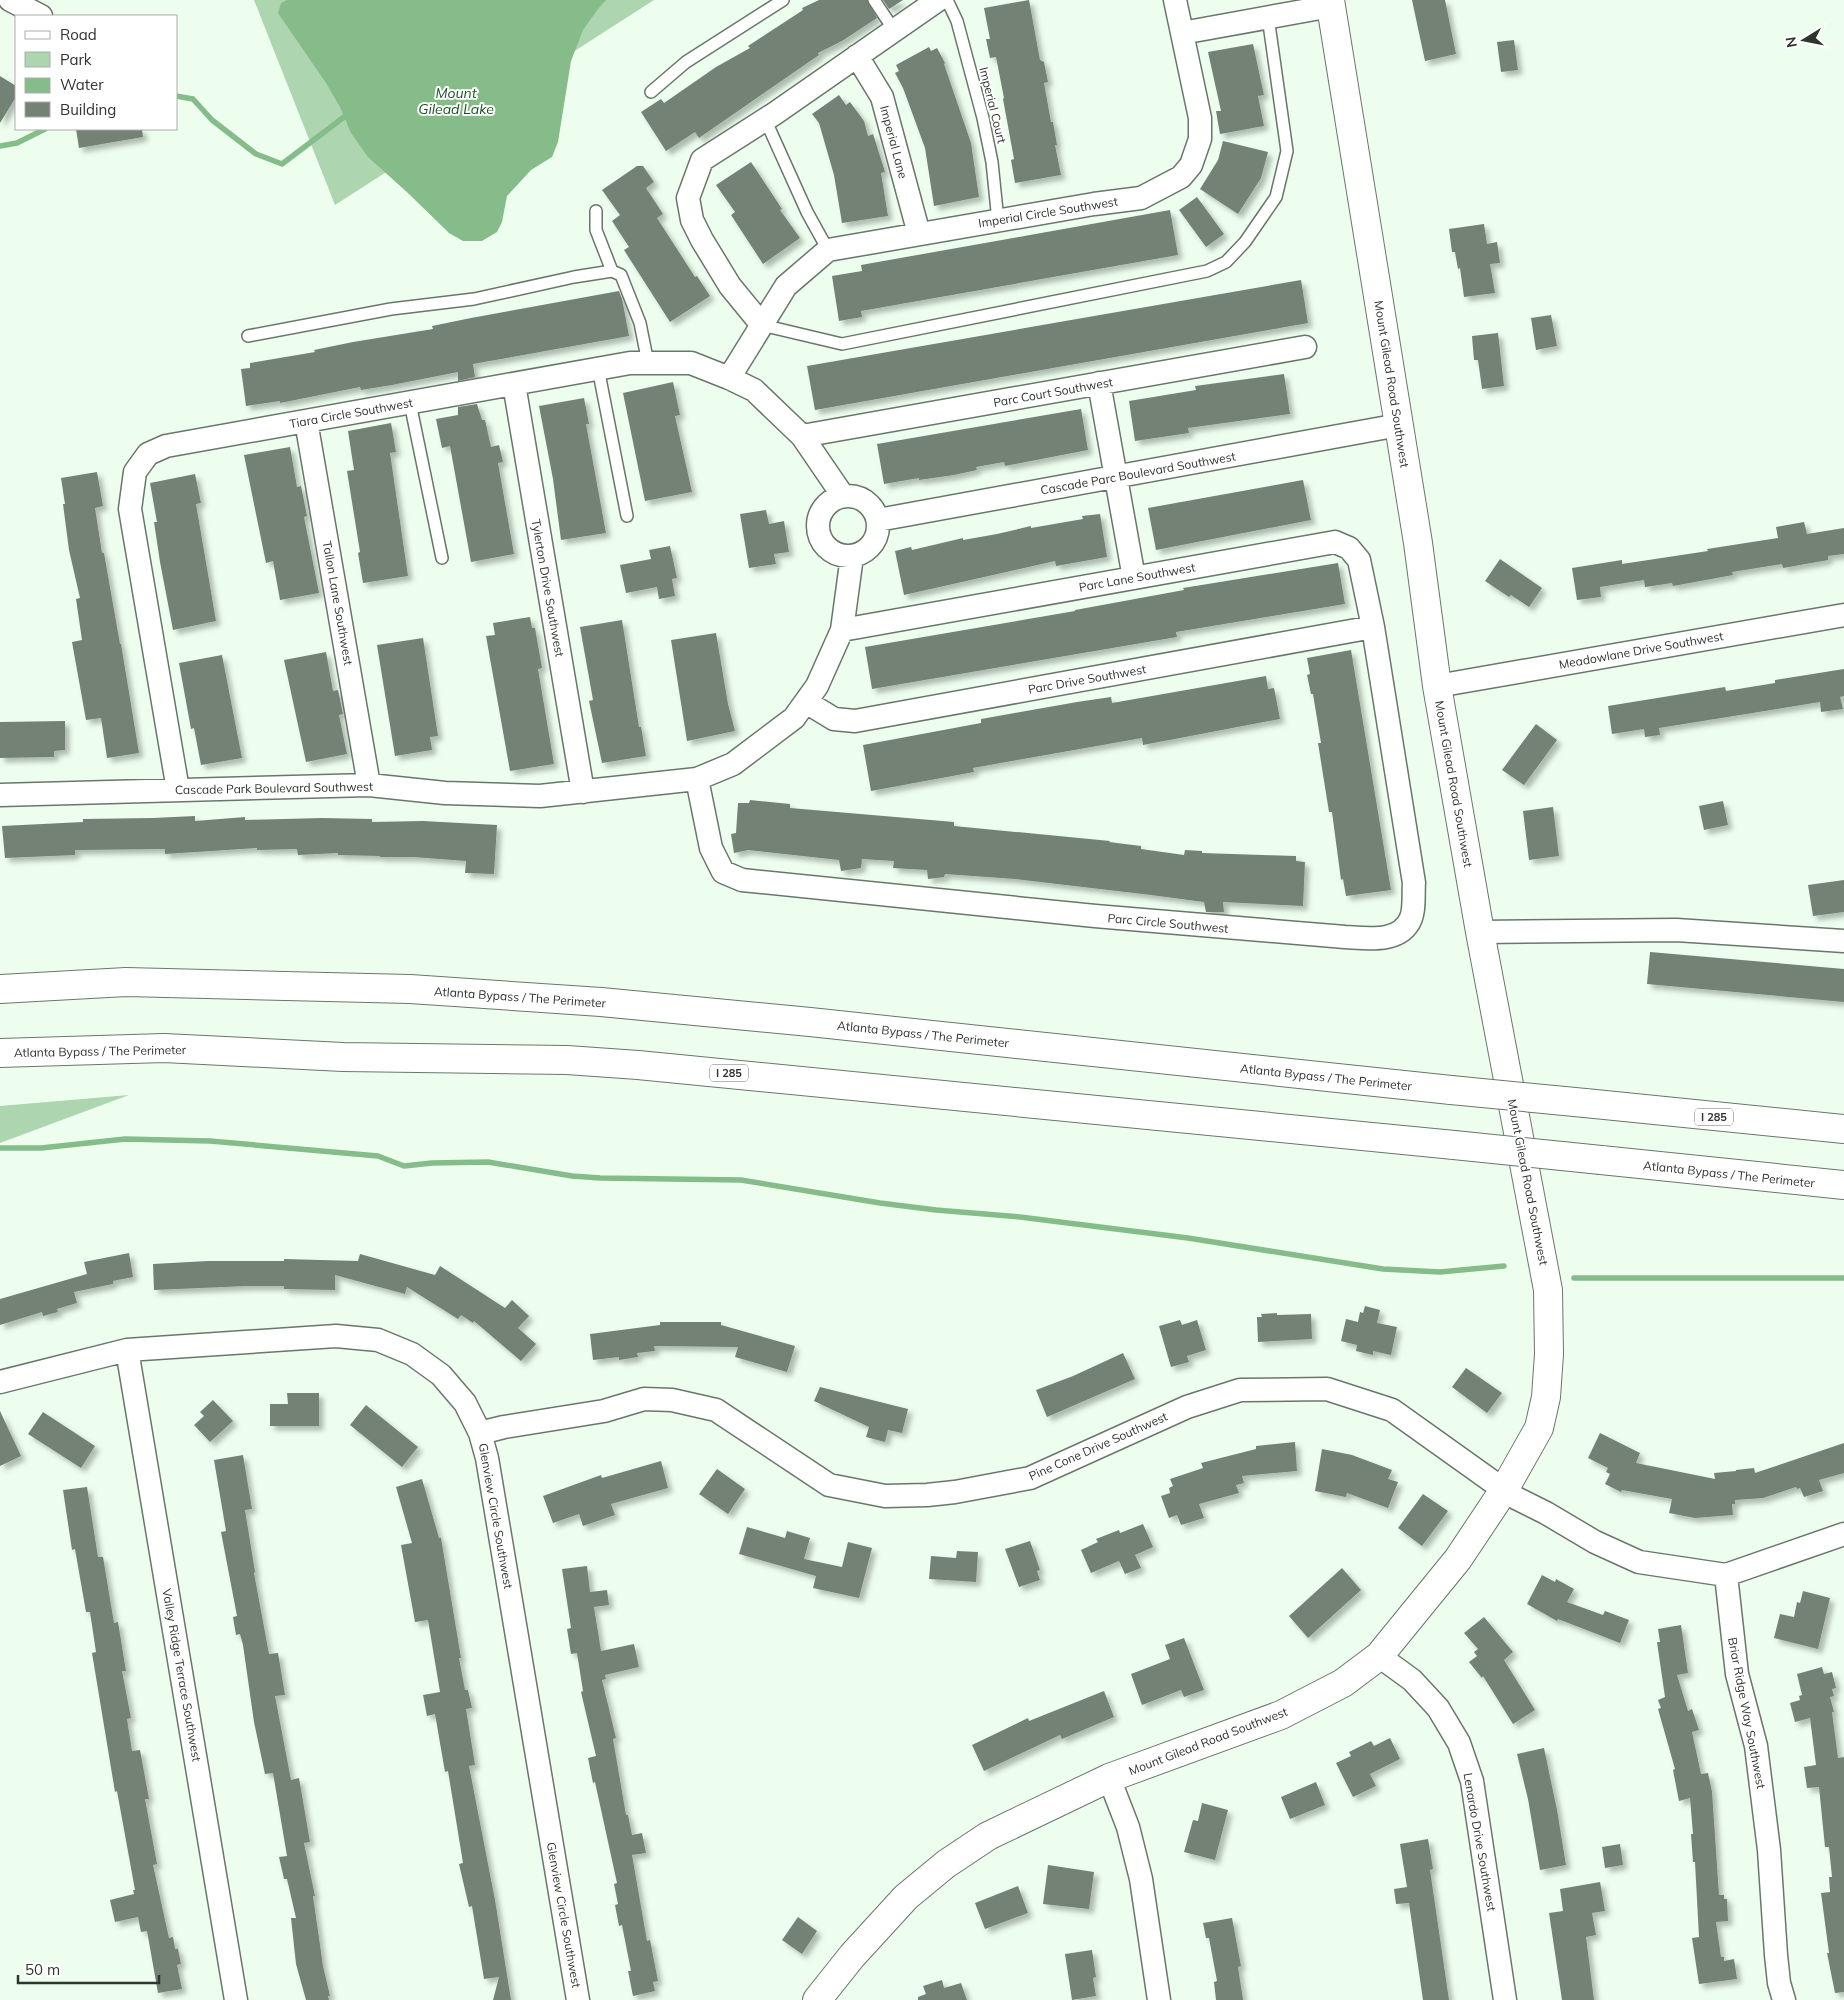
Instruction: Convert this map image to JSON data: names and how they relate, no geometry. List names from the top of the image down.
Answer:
{
  "streets": {
    "main road": ["Mount Gilead Road Southwest", "Atlanta Bypass / The Perimeter", "I 285"],
    "street": [
      "Imperial Lane",
      "Imperial Circle Southwest",
      "Parc Court Southwest",
      "Tiara Circle Southwest",
      "Cascade Parc Boulevard Southwest",
      "Parc Lane Southwest",
      "Tylerton Drive Southwest",
      "Tallon Lane Southwest",
      "Meadowlane Drive Southwest",
      "Parc Drive Southwest",
      "Cascade Park Boulevard Southwest",
      "Parc Circle Southwest",
      "Pine Cone Drive Southwest",
      "Glenview Circle Southwest",
      "Valley Ridge Terrace Southwest",
      "Briar Ridge Way Southwest",
      "Lenardo Drive Southwest"
    ],
    "lane": ["Imperial Court"]
  },
  "crossings": [
    ["Imperial Court", "Imperial Circle Southwest"],
    ["Imperial Lane", "Imperial Circle Southwest"],
    ["Mount Gilead Road Southwest", "Cascade Parc Boulevard Southwest"],
    ["Mount Gilead Road Southwest", "Meadowlane Drive Southwest"],
    ["Mount Gilead Road Southwest", "Pine Cone Drive Southwest"],
    ["Mount Gilead Road Southwest", "Lenardo Drive Southwest"],
    ["Parc Court Southwest", "Tiara Circle Southwest"],
    ["Tiara Circle Southwest", "Cascade Parc Boulevard Southwest"],
    ["Tiara Circle Southwest", "Tylerton Drive Southwest"],
    ["Tiara Circle Southwest", "Tallon Lane Southwest"],
    ["Tiara Circle Southwest", "Cascade Park Boulevard Southwest"],
    ["Parc Lane Southwest", "Parc Drive Southwest"],
    ["Parc Lane Southwest", "Parc Circle Southwest"],
    ["Tylerton Drive Southwest", "Cascade Park Boulevard Southwest"],
    ["Tallon Lane Southwest", "Cascade Park Boulevard Southwest"],
    ["Parc Drive Southwest", "Parc Circle Southwest"],
    ["Cascade Park Boulevard Southwest", "Parc Circle Southwest"],
    ["Pine Cone Drive Southwest", "Glenview Circle Southwest"],
    ["Pine Cone Drive Southwest", "Briar Ridge Way Southwest"],
    ["Glenview Circle Southwest", "Valley Ridge Terrace Southwest"]
  ],
  "water": ["Mount Gilead Lake"],
  "legend": [
    "Road",
    "Park",
    "Water",
    "Building"
  ],
  "scale_bar": "50 m",
  "north": "left"
}
